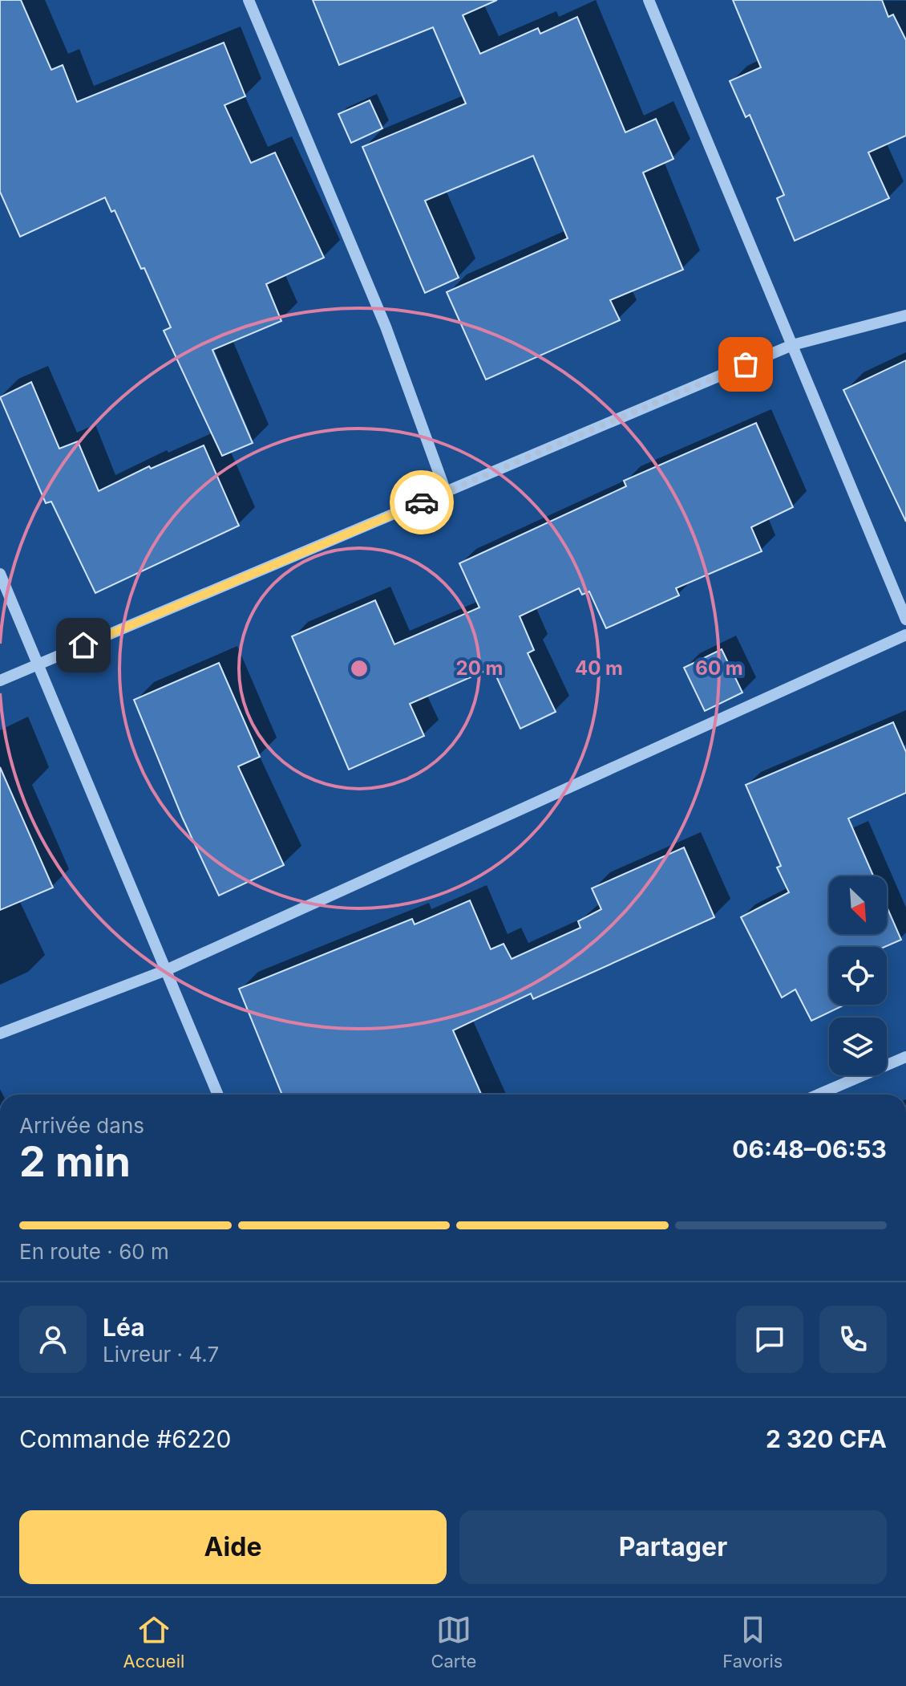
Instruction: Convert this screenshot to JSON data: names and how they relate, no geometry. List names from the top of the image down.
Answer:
{
  "north": "bottom right",
  "page": {
    "heading": ["2 min", "Arrivée dans", "06:48–06:53"],
    "panel": [
      "Léa",
      "Livreur · 4.7",
      "Commande #6220",
      "2 320 CFA"
    ],
    "bar": "En route · 60 m",
    "buttons": ["Aide", "Partager"],
    "tabs": ["Accueil", "Carte", "Favoris"]
  },
  "rings": ["20 m", "40 m", "60 m"]
}
